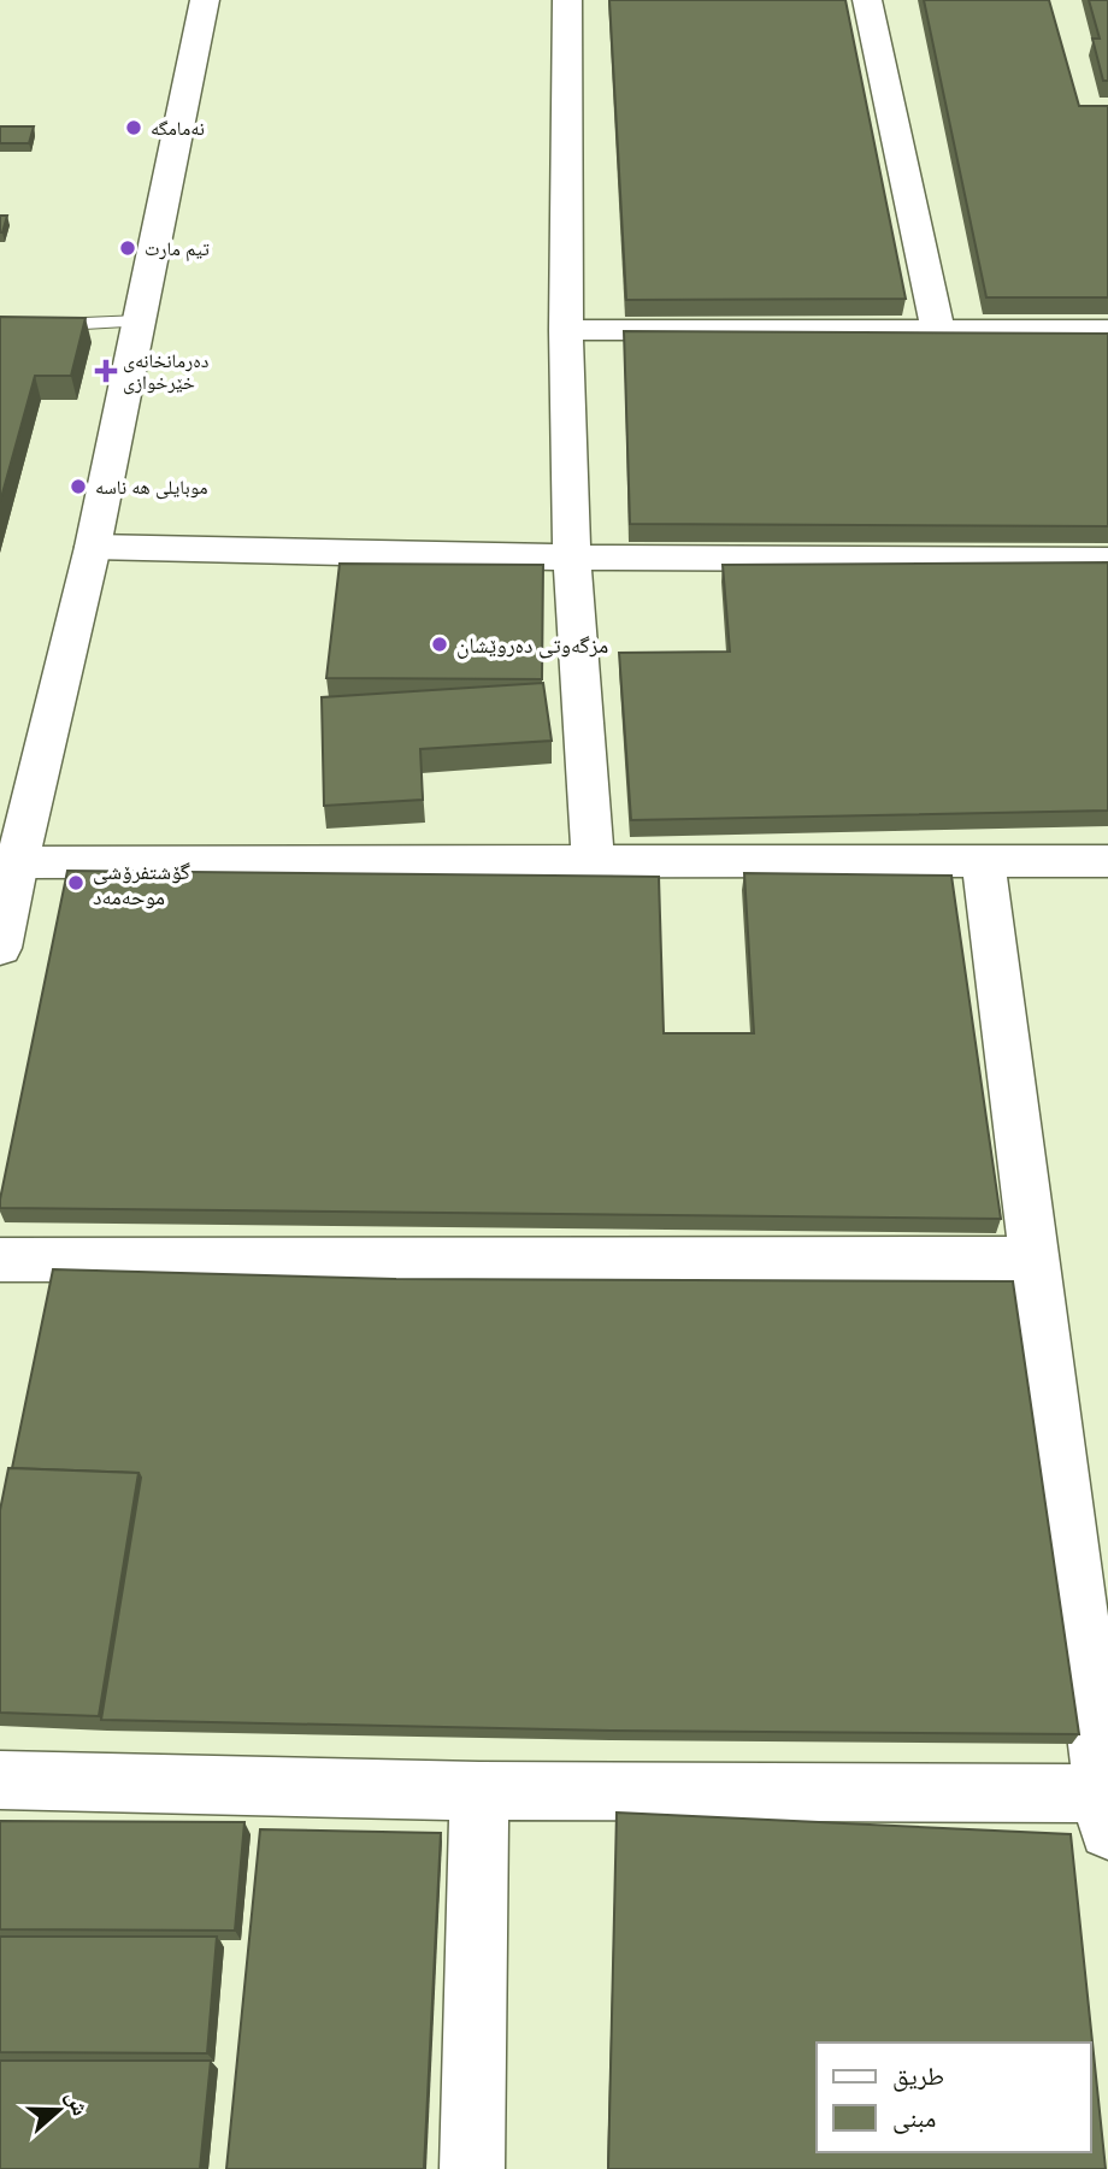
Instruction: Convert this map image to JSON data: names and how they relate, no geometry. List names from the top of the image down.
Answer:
{
  "places": {
    "other": [
      "نەمامگە",
      "تیم مارت",
      "موبایلی هه ناسه",
      "مزگەوتی دەروێشان",
      "گۆشتفرۆشی موحەمەد"
    ],
    "health": ["دەرمانخانەی خێرخوازی"]
  },
  "legend": ["طريق", "مبنى"],
  "north": "right"
}
